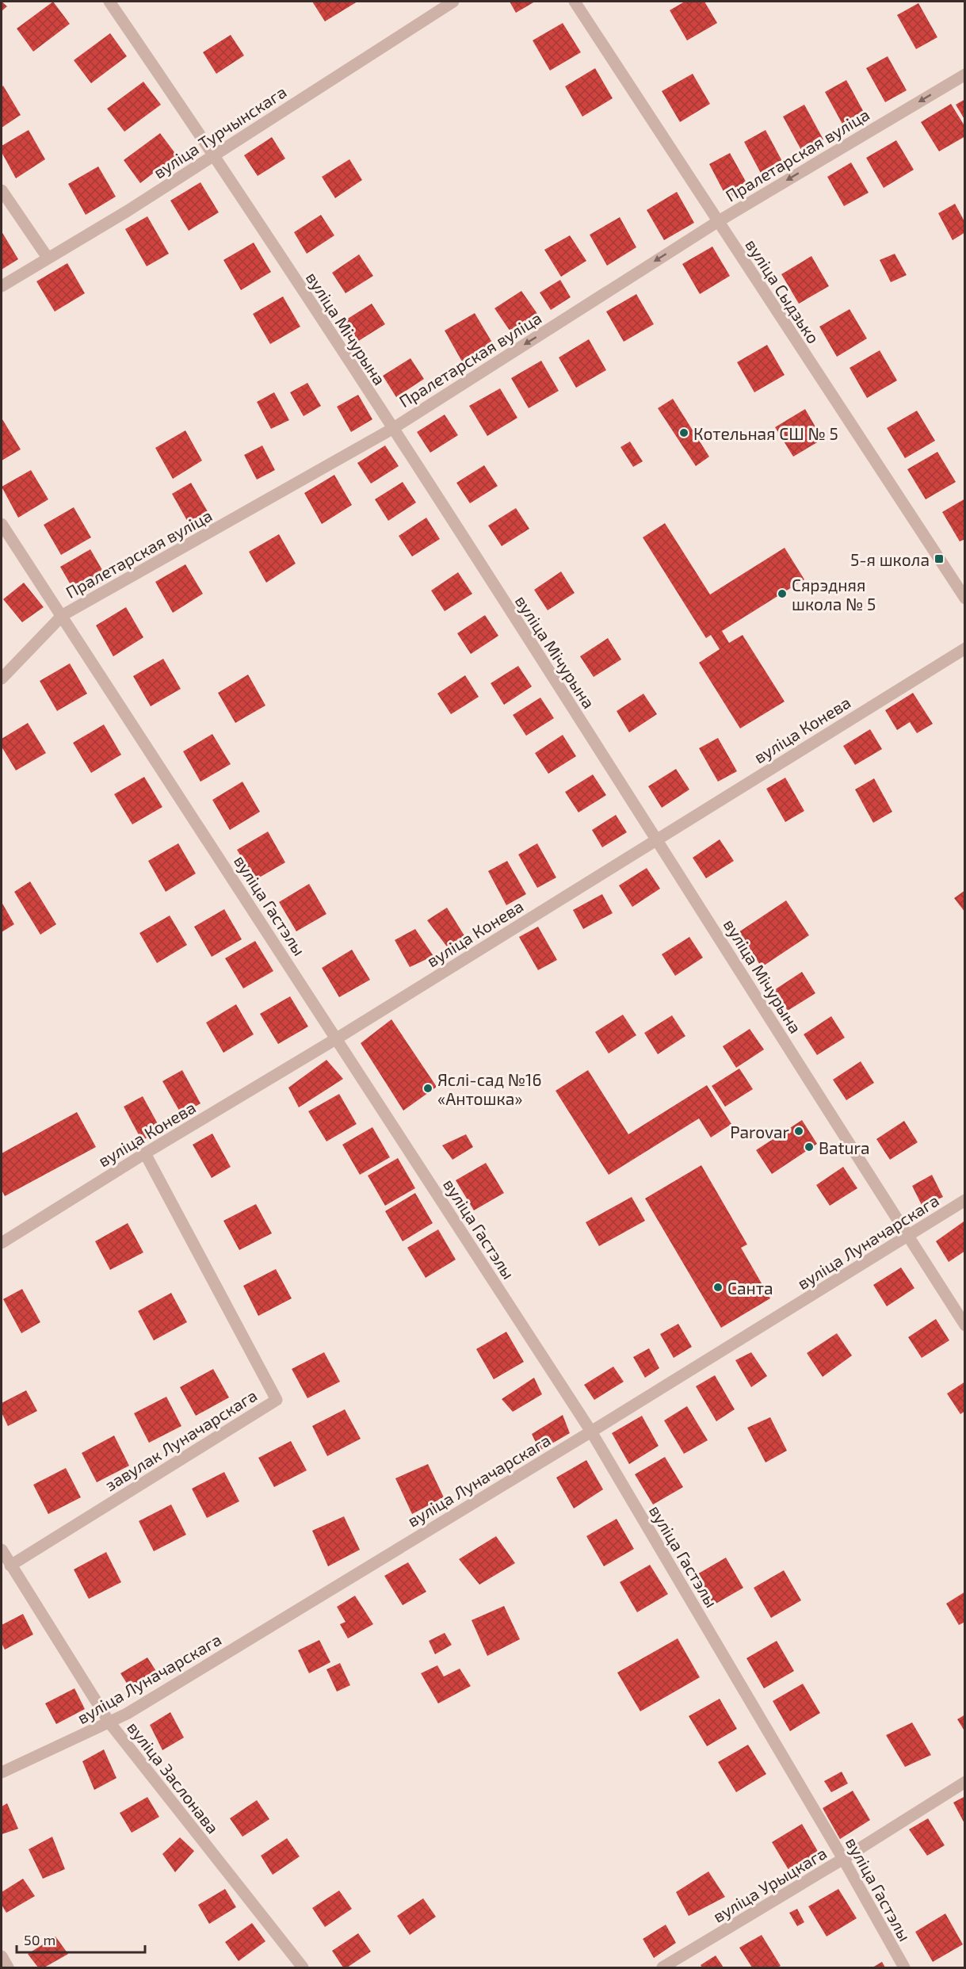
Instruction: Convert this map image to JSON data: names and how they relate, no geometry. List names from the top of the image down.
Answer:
{
  "streets": {
    "street": [
      "вуліца Турчынскага",
      "Пралетарская вуліца",
      "вуліца Сыдзько",
      "вуліца Мічурына",
      "вуліца Конева",
      "вуліца Гастэлы",
      "вуліца Луначарскага",
      "завулак Луначарскага",
      "вуліца Заслонава",
      "вуліца Урыцкага"
    ]
  },
  "crossings": [
    ["вуліца Турчынскага", "вуліца Мічурына"],
    ["Пралетарская вуліца", "вуліца Сыдзько"],
    ["Пралетарская вуліца", "вуліца Мічурына"],
    ["Пралетарская вуліца", "вуліца Гастэлы"],
    ["вуліца Мічурына", "вуліца Конева"],
    ["вуліца Мічурына", "вуліца Луначарскага"],
    ["вуліца Конева", "вуліца Гастэлы"],
    ["вуліца Конева", "завулак Луначарскага"],
    ["вуліца Гастэлы", "вуліца Луначарскага"],
    ["вуліца Гастэлы", "вуліца Урыцкага"],
    ["вуліца Луначарскага", "вуліца Заслонава"],
    ["завулак Луначарскага", "вуліца Заслонава"]
  ],
  "one_way": ["Пралетарская вуліца"],
  "places": {
    "other": [
      "Котельная СШ № 5",
      "Сярэдняя школа № 5",
      "Яслі-сад №16 «Антошка»",
      "Parovar",
      "Batura",
      "Санта"
    ],
    "transit": ["5-я школа"]
  },
  "scale_bar": "50 m"
}
